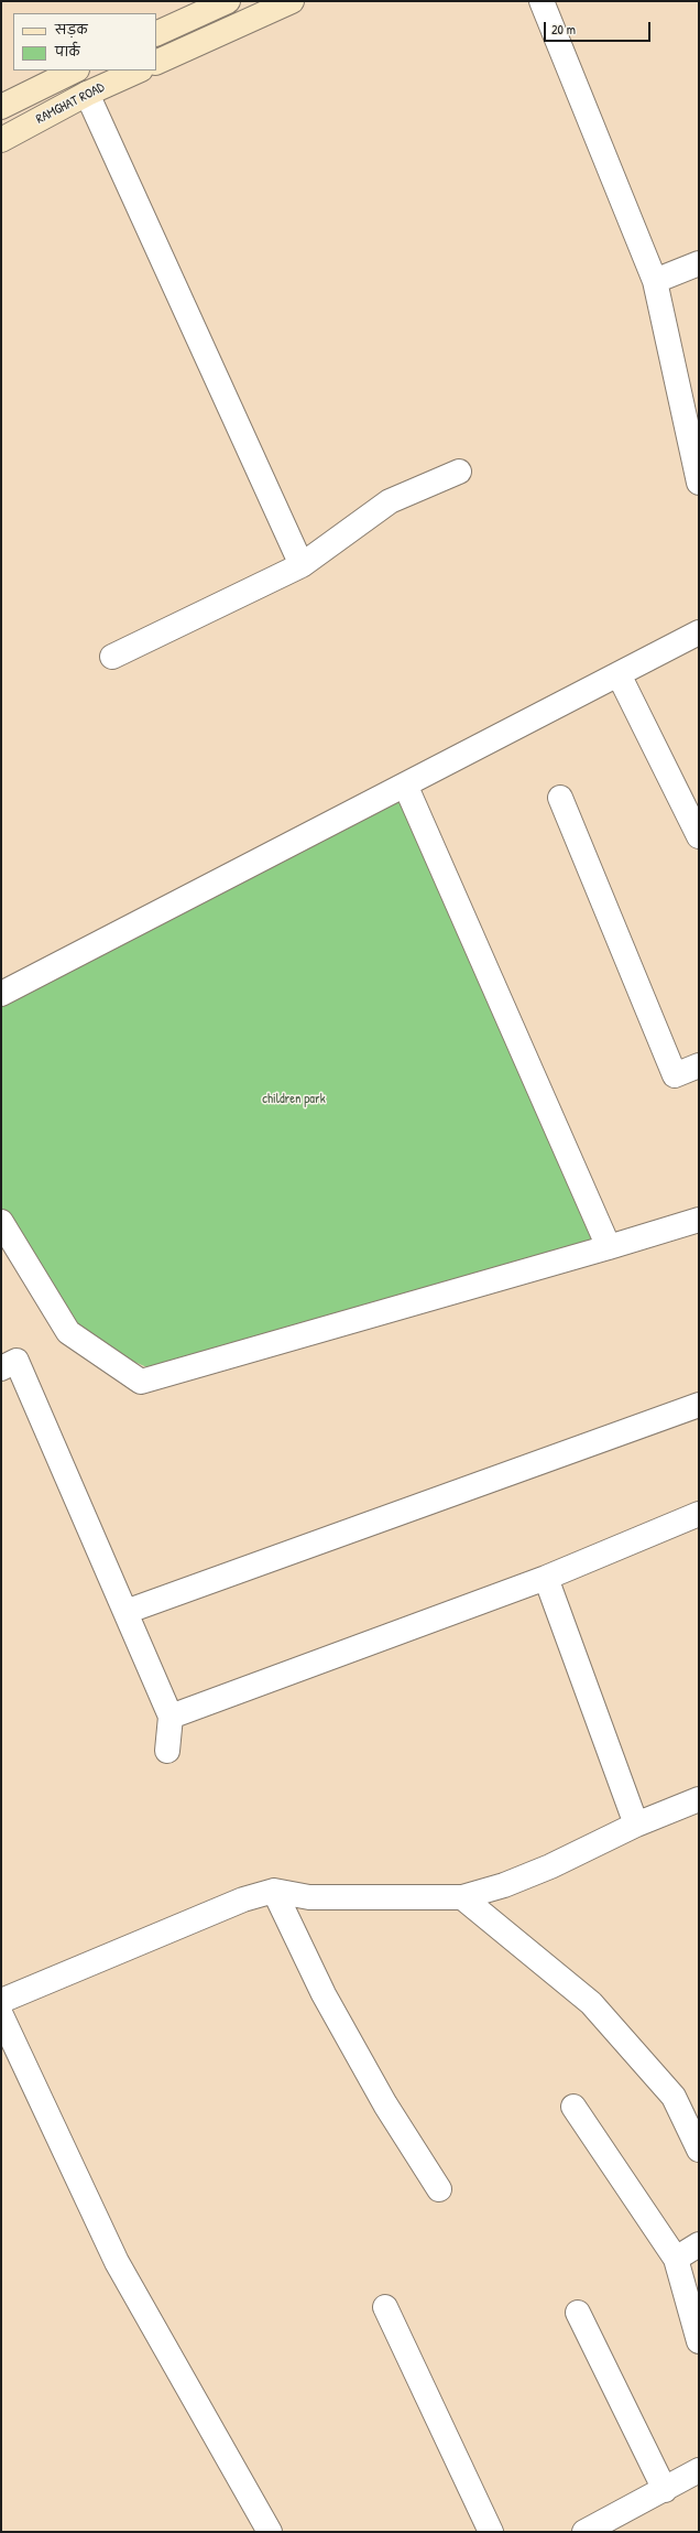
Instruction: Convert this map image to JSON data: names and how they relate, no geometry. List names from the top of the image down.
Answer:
{
  "streets": {
    "main road": ["RAMGHAT ROAD"]
  },
  "parks": ["children park"],
  "legend": ["सड़क", "पार्क"],
  "scale_bar": "20 m"
}
